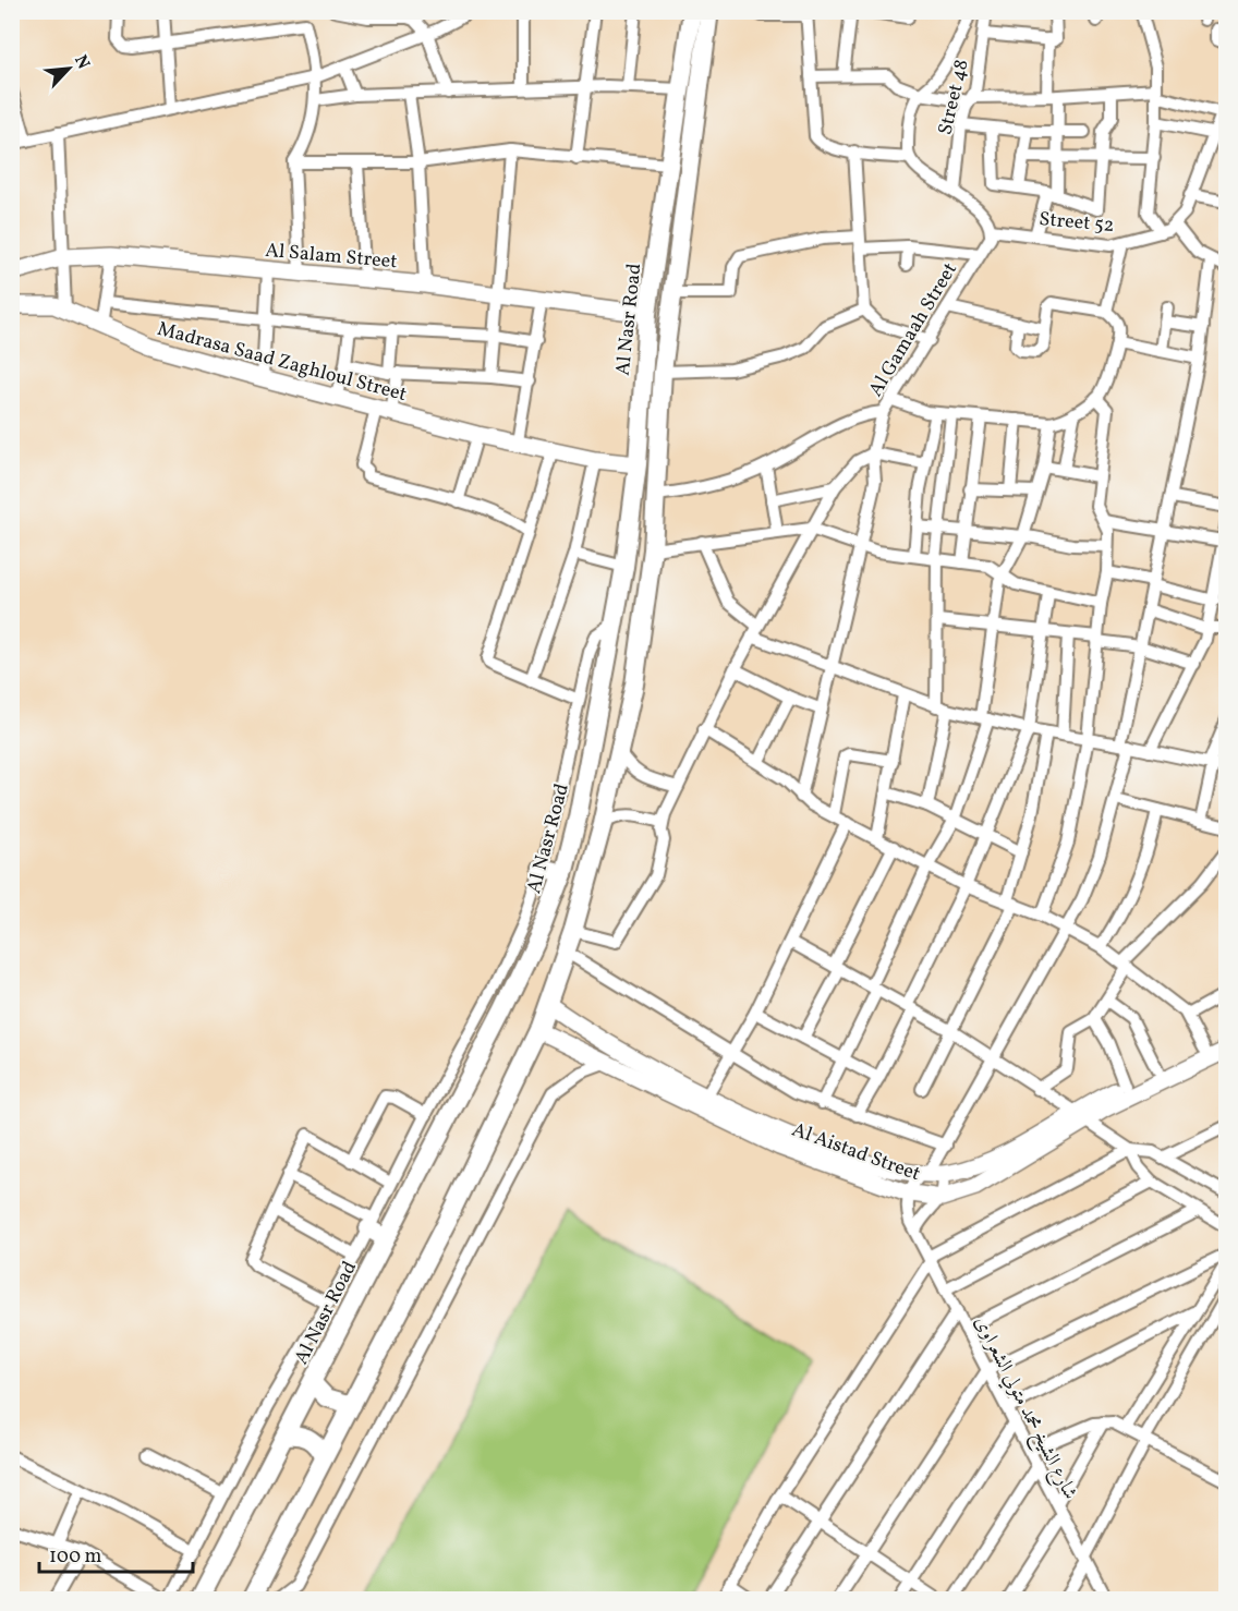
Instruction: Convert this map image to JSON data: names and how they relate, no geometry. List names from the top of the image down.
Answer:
{
  "streets": {
    "main road": [
      "Al Salam Street",
      "Al Nasr Road",
      "Madrasa Saad Zaghloul Street",
      "Al Aistad Street"
    ],
    "street": [
      "Street 48",
      "Street 52",
      "Al Gamaah Street",
      "شارع الشيخ محمد متولي الشعراوى"
    ]
  },
  "crossings": [
    ["Street 52", "Al Gamaah Street"],
    ["Al Salam Street", "Al Nasr Road"],
    ["Al Nasr Road", "Madrasa Saad Zaghloul Street"],
    ["Al Nasr Road", "Al Aistad Street"],
    ["Al Aistad Street", "شارع الشيخ محمد متولي الشعراوى"]
  ],
  "scale_bar": "100 m",
  "north": "top right"
}
